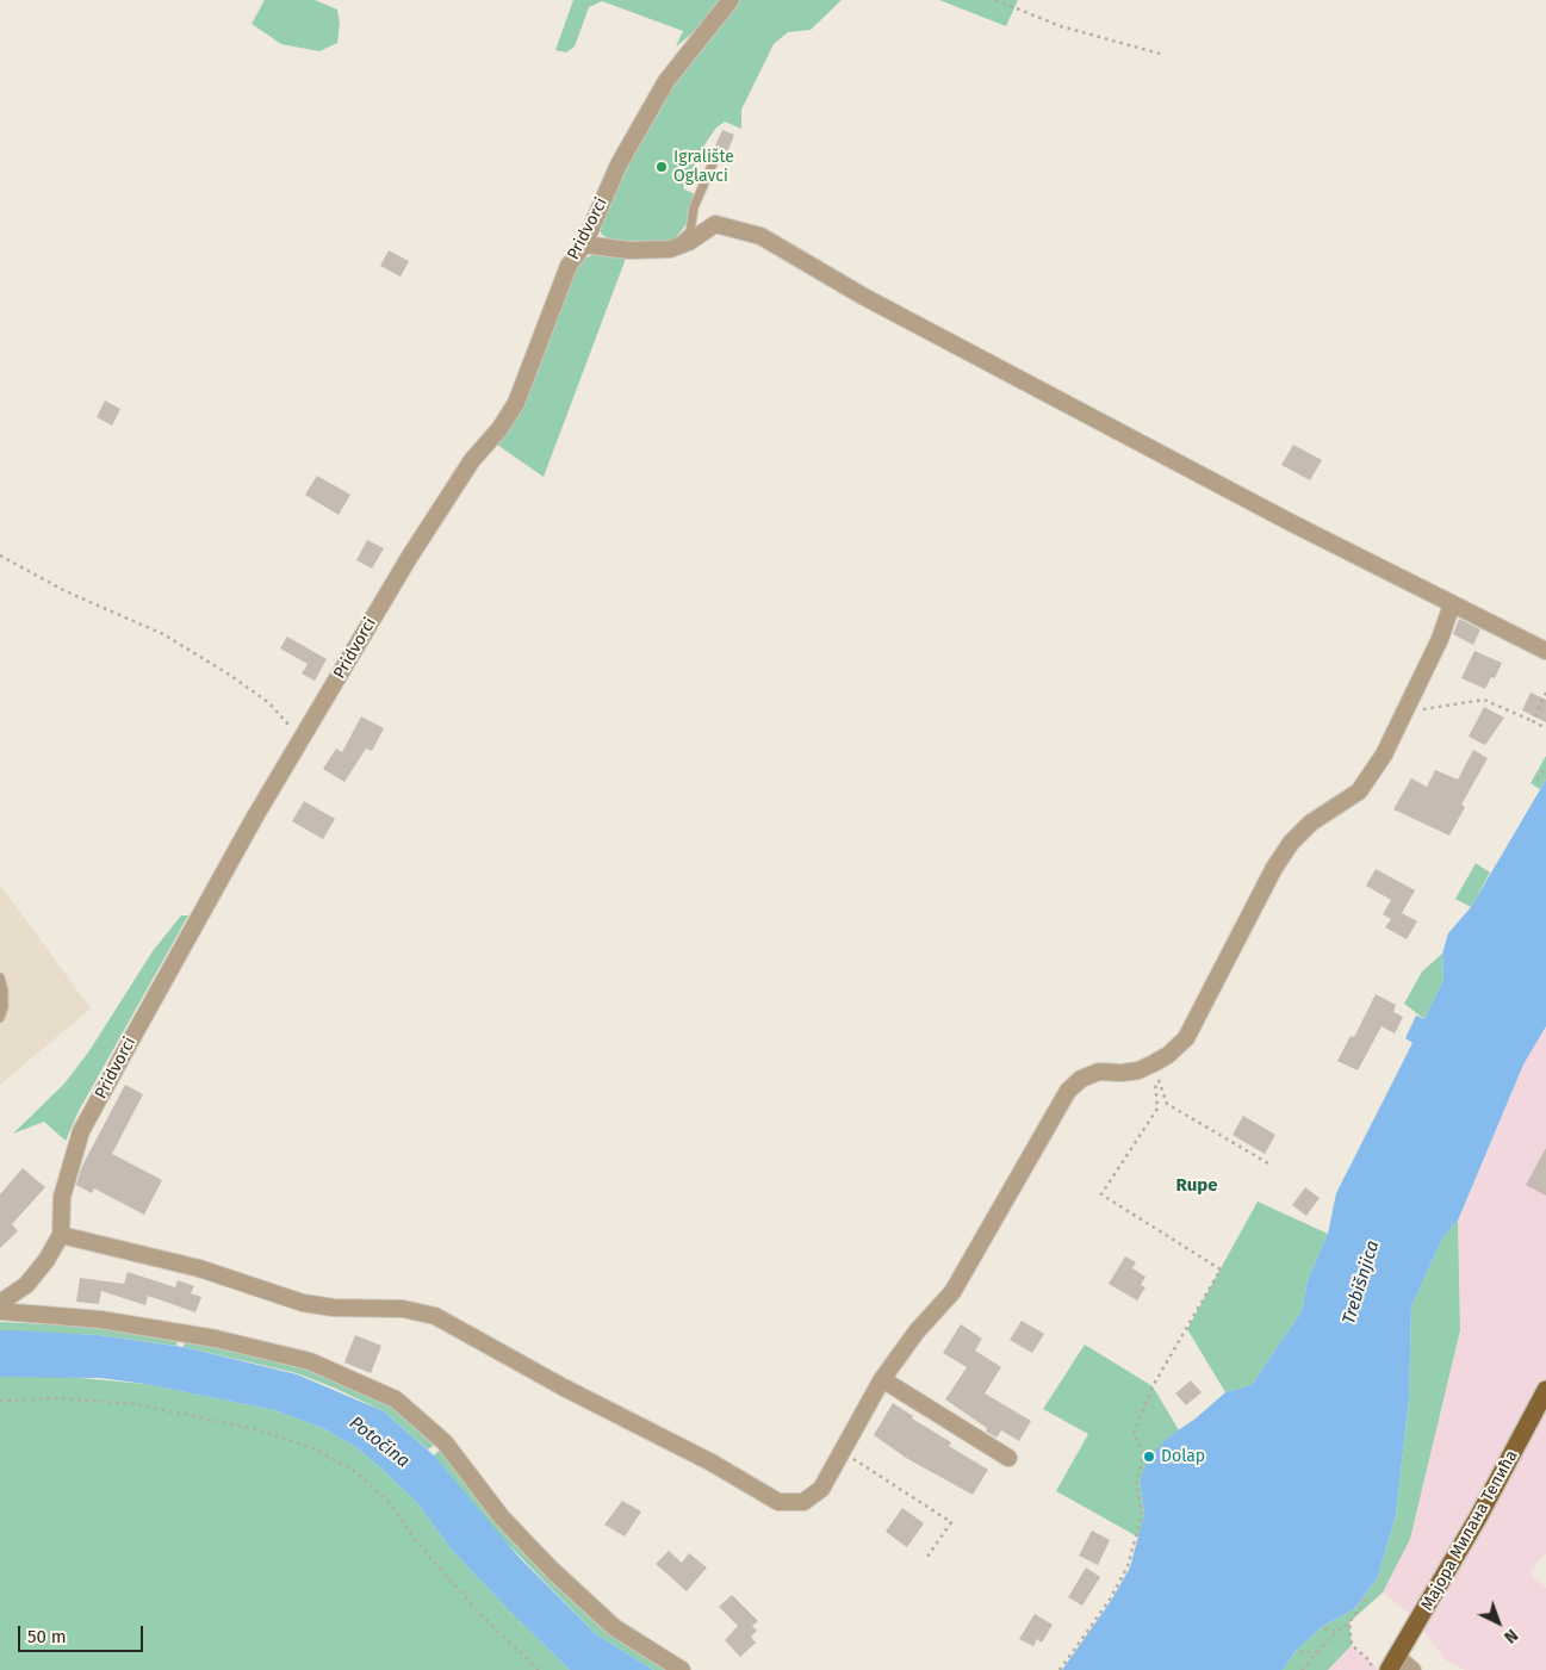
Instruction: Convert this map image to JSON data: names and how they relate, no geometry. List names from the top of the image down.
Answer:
{
  "streets": {
    "main road": ["Мајора Милана Тепића"],
    "street": ["Pridvorci"]
  },
  "districts": ["Rupe"],
  "water": ["Trebišnjica", "Potočina"],
  "places": ["Igralište Oglavci", "Dolap"],
  "scale_bar": "50 m",
  "north": "bottom right"
}
